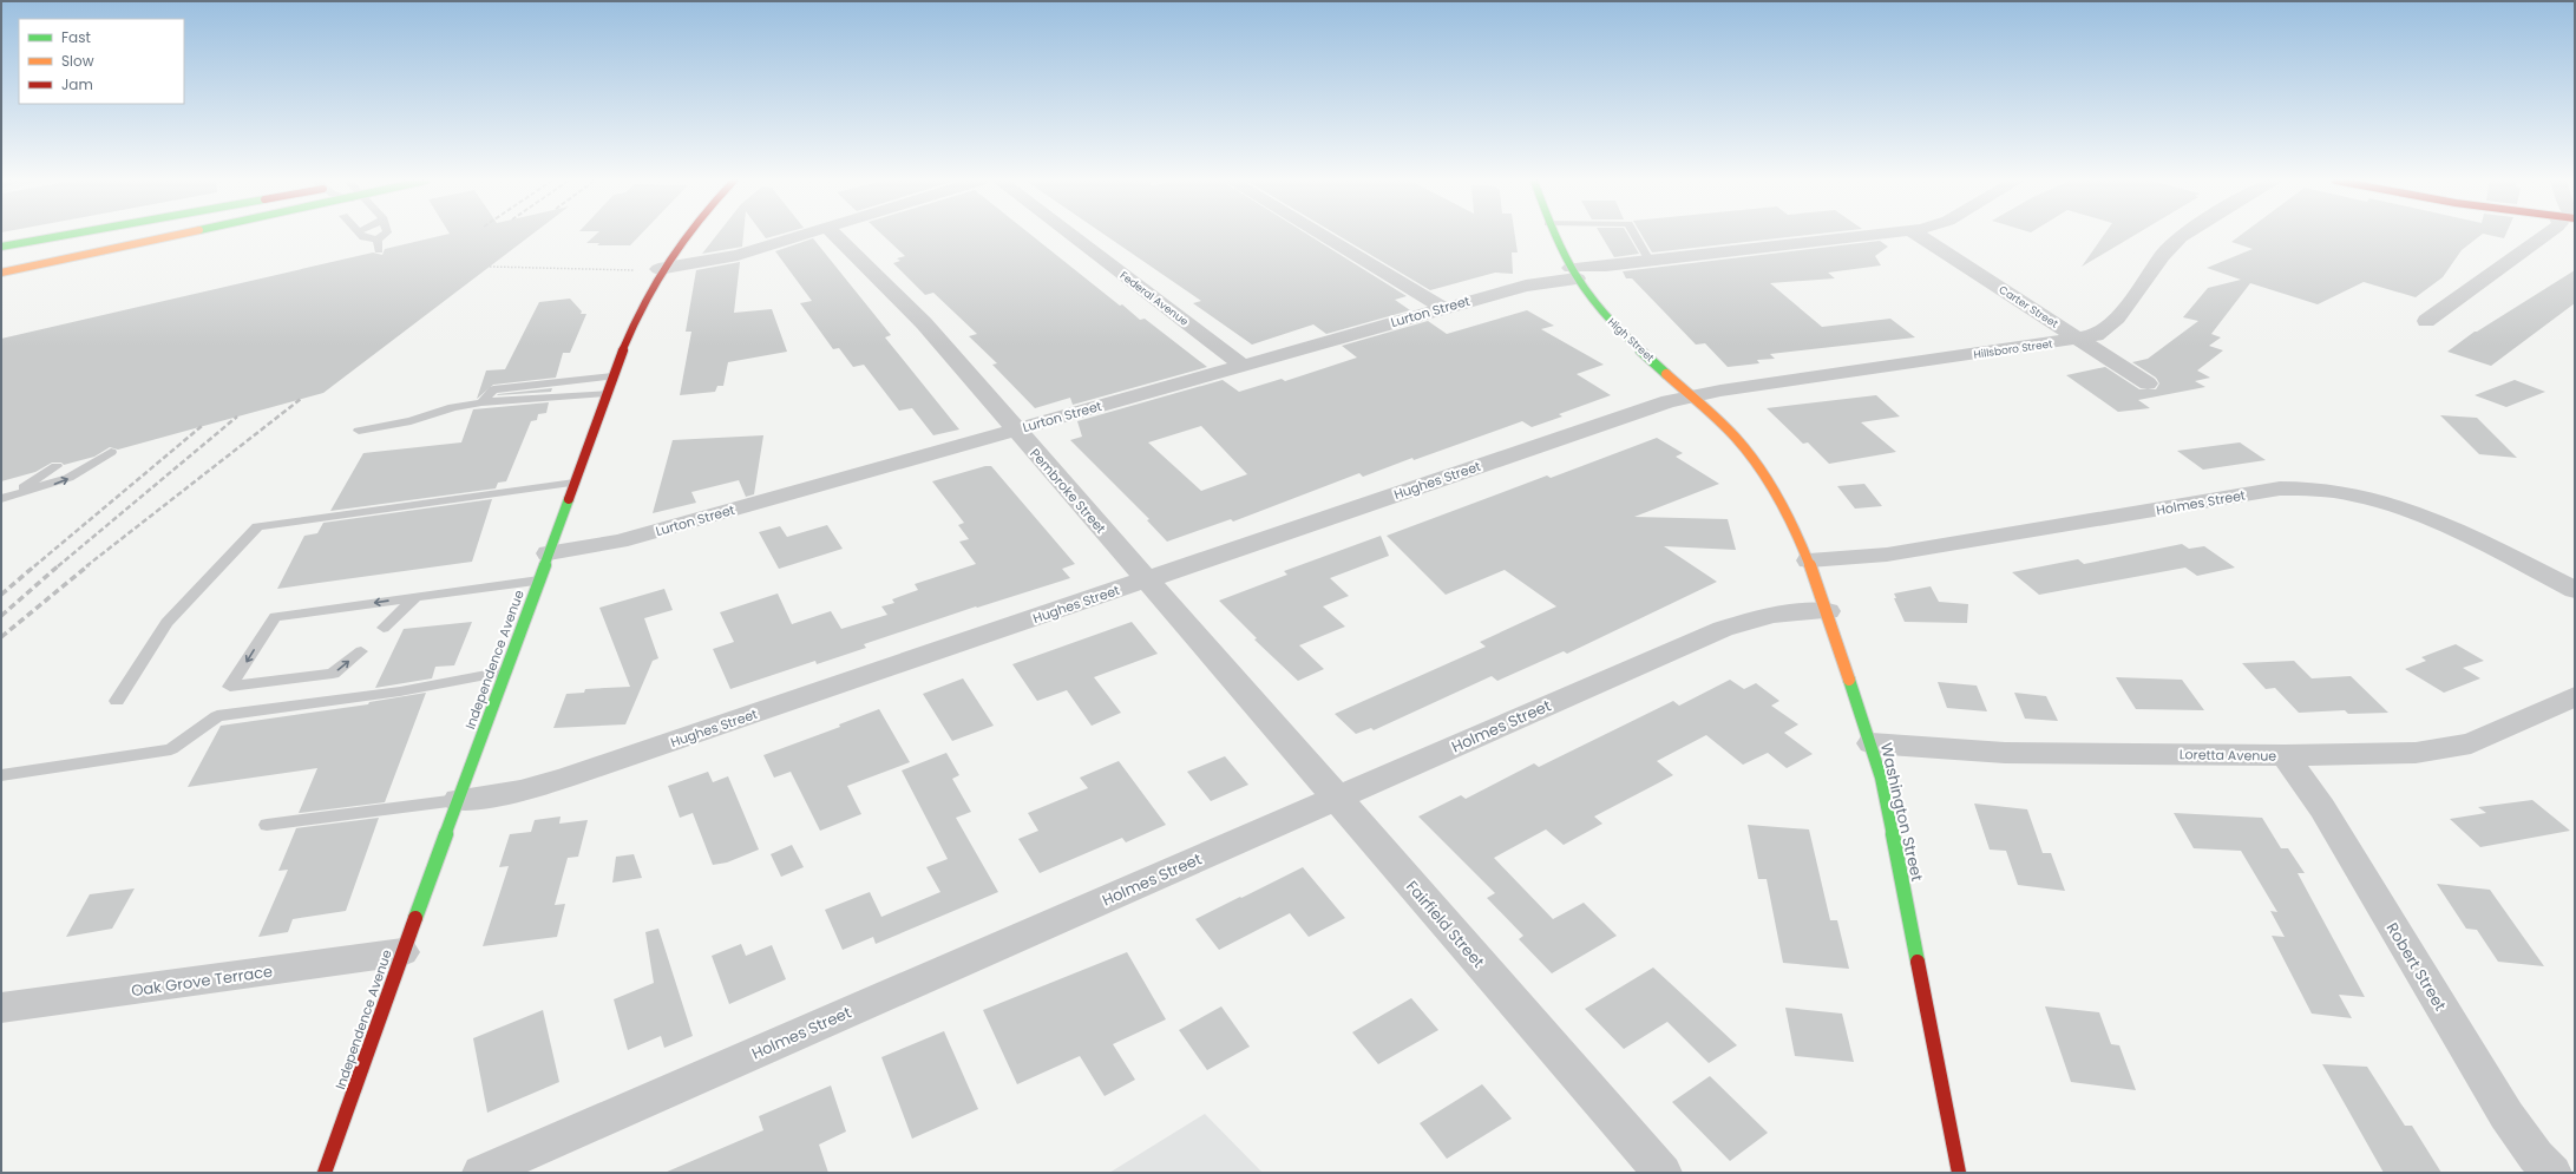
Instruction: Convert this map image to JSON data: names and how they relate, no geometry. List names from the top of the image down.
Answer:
{
  "streets": {
    "main road": ["High Street", "Independence Avenue", "Washington Street"],
    "street": [
      "Federal Avenue",
      "Carter Street",
      "Lurton Street",
      "Hillsboro Street",
      "Hughes Street",
      "Pembroke Street",
      "Holmes Street",
      "Loretta Avenue",
      "Fairfield Street",
      "Robert Street",
      "Oak Grove Terrace"
    ]
  },
  "crossings": [
    ["Federal Avenue", "Lurton Street"],
    ["Carter Street", "Hillsboro Street"],
    ["Lurton Street", "High Street"],
    ["Lurton Street", "Pembroke Street"],
    ["Lurton Street", "Independence Avenue"],
    ["High Street", "Hillsboro Street"],
    ["High Street", "Hughes Street"],
    ["High Street", "Washington Street"],
    ["Hillsboro Street", "Hughes Street"],
    ["Hughes Street", "Pembroke Street"],
    ["Hughes Street", "Independence Avenue"],
    ["Pembroke Street", "Fairfield Street"],
    ["Holmes Street", "Washington Street"],
    ["Holmes Street", "Fairfield Street"],
    ["Independence Avenue", "Oak Grove Terrace"],
    ["Loretta Avenue", "Washington Street"],
    ["Loretta Avenue", "Robert Street"]
  ],
  "legend": ["Fast", "Slow", "Jam"]
}
